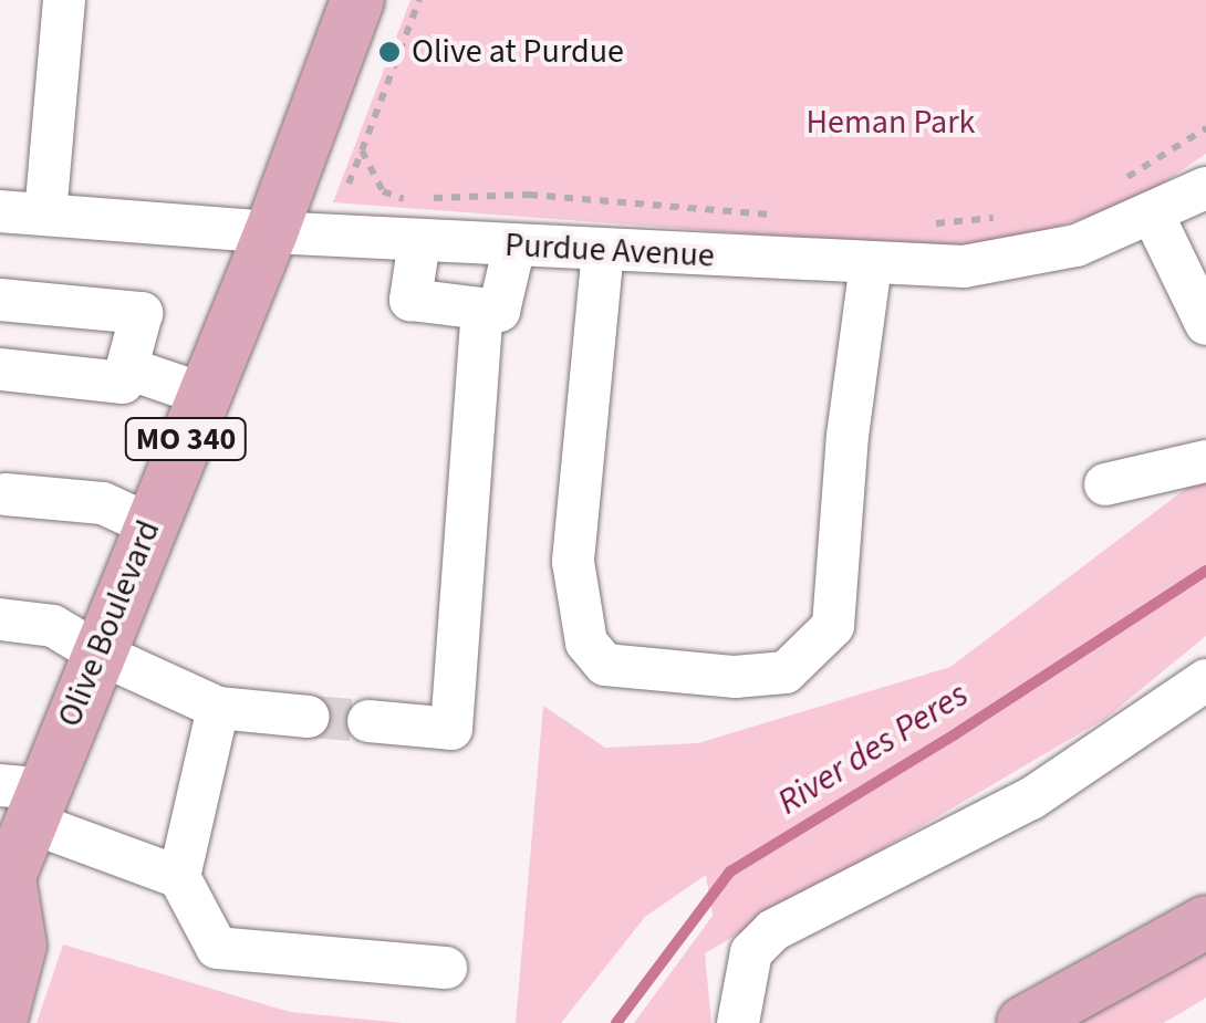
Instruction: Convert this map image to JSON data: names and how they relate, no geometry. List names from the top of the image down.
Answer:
{
  "streets": {
    "main road": ["MO 340", "Olive Boulevard"],
    "street": ["Purdue Avenue"]
  },
  "crossings": [
    ["Purdue Avenue", "Olive Boulevard"]
  ],
  "water": ["River des Peres"],
  "parks": ["Heman Park"],
  "places": ["Olive at Purdue"]
}
